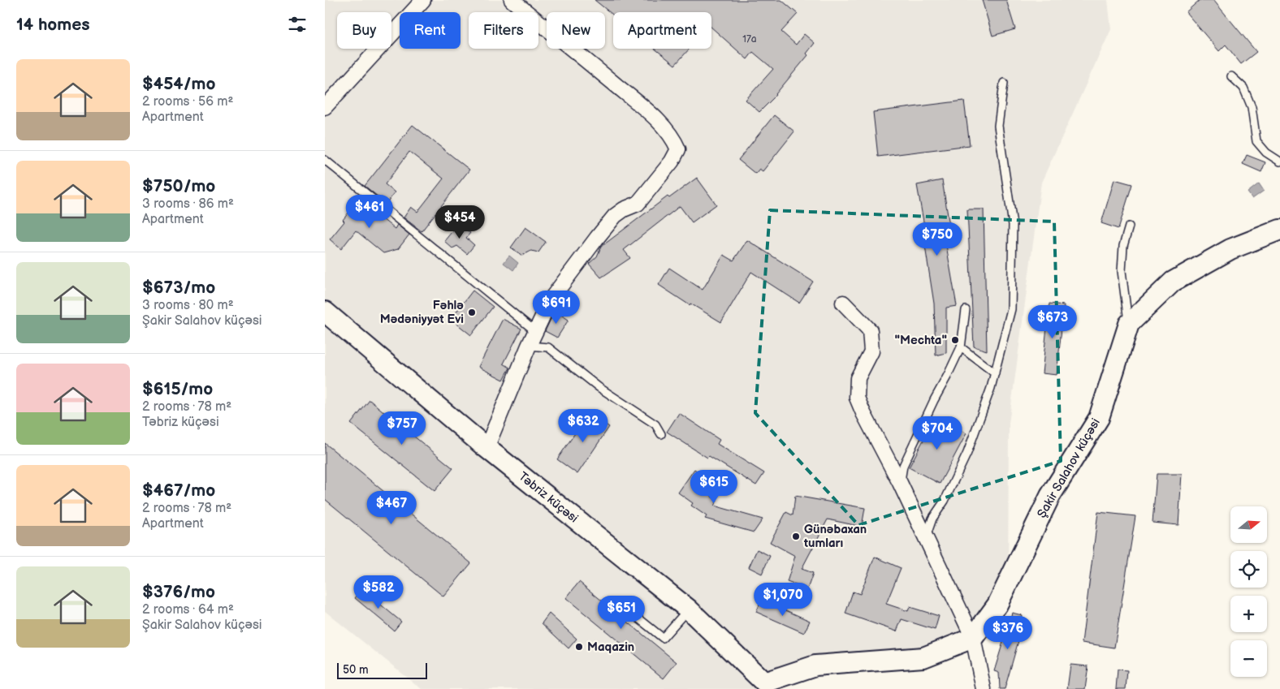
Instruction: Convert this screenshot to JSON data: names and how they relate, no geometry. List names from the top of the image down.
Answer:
{
  "streets": {
    "street": ["Şakir Salahov küçəsi", "Təbriz küçəsi"]
  },
  "places": [
    "Fəhlə Mədəniyyət Evi",
    "\"Mechta\"",
    "Günəbaxan tumları",
    "Maqazin"
  ],
  "house_numbers": ["17a"],
  "scale_bar": "50 m",
  "north": "right",
  "page": {
    "heading": "14 homes",
    "chip": [
      "Buy",
      "Rent",
      "Filters",
      "New",
      "Apartment"
    ],
    "list": [
      {
        "name": "$454/mo",
        "note": "2 rooms · 56 m² · Apartment"
      },
      {
        "name": "$750/mo",
        "note": "3 rooms · 86 m² · Apartment"
      },
      {
        "name": "$673/mo",
        "note": "3 rooms · 80 m² · Şakir Salahov küçəsi"
      },
      {
        "name": "$615/mo",
        "note": "2 rooms · 78 m² · Təbriz küçəsi"
      },
      {
        "name": "$467/mo",
        "note": "2 rooms · 78 m² · Apartment"
      },
      {
        "name": "$376/mo",
        "note": "2 rooms · 64 m² · Şakir Salahov küçəsi"
      }
    ],
    "price": [
      "$461",
      "$454",
      "$750",
      "$691",
      "$673",
      "$632",
      "$757",
      "$704",
      "$615",
      "$467",
      "$582",
      "$1,070",
      "$651",
      "$376"
    ],
    "map_buttons": ["+", "−"],
    "scale": "50 m"
  }
}
